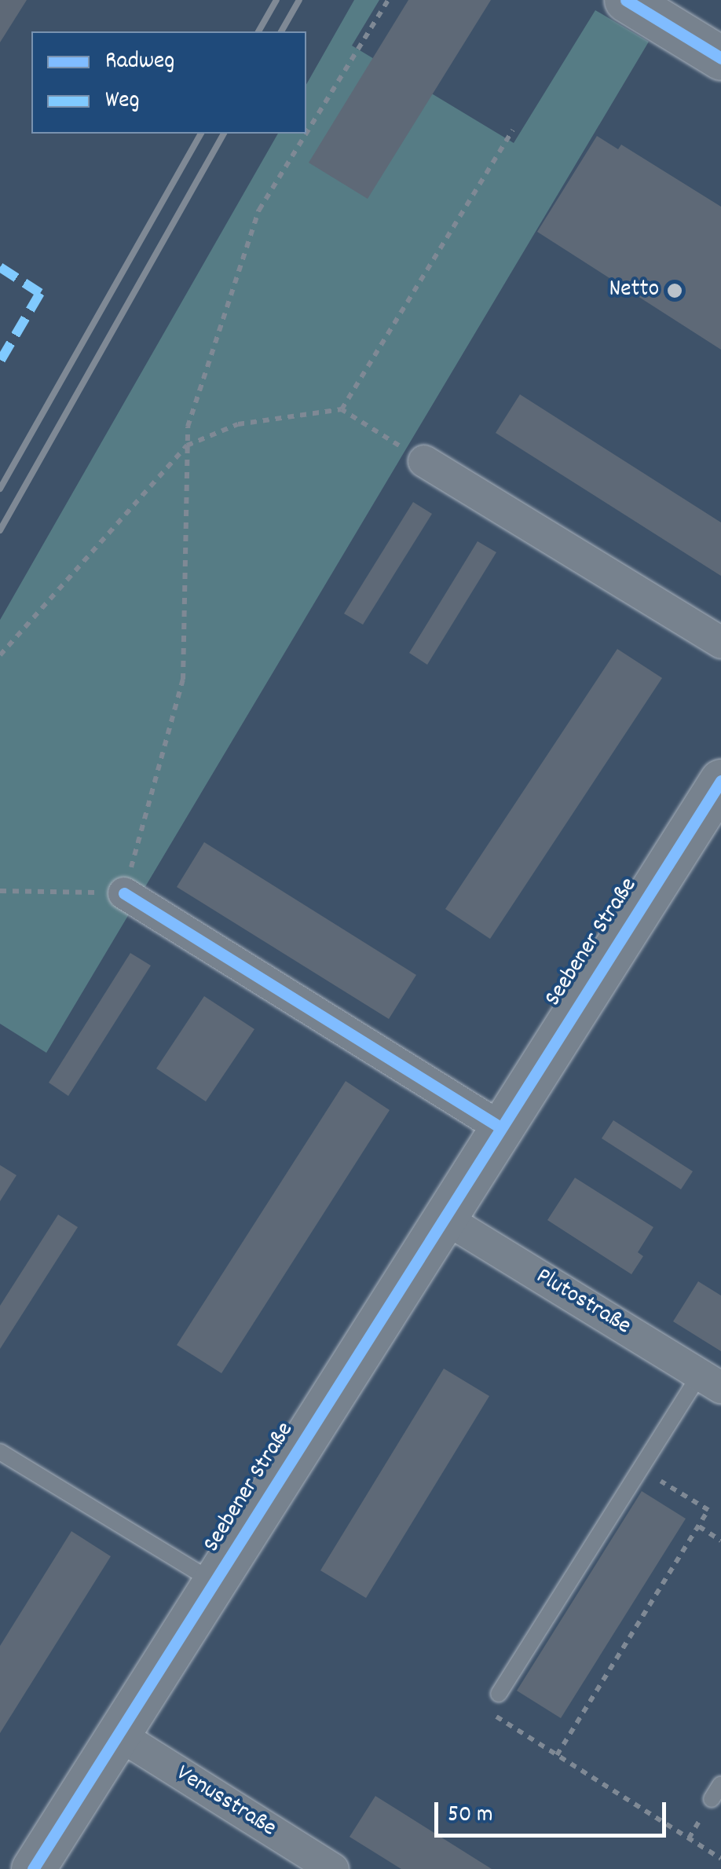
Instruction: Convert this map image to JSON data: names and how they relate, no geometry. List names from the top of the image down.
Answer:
{
  "streets": {
    "street": ["Seebener Straße", "Plutostraße", "Venusstraße"]
  },
  "crossings": [
    ["Seebener Straße", "Plutostraße"],
    ["Seebener Straße", "Venusstraße"]
  ],
  "places": ["Netto"],
  "legend": ["Radweg", "Weg"],
  "scale_bar": "50 m"
}
